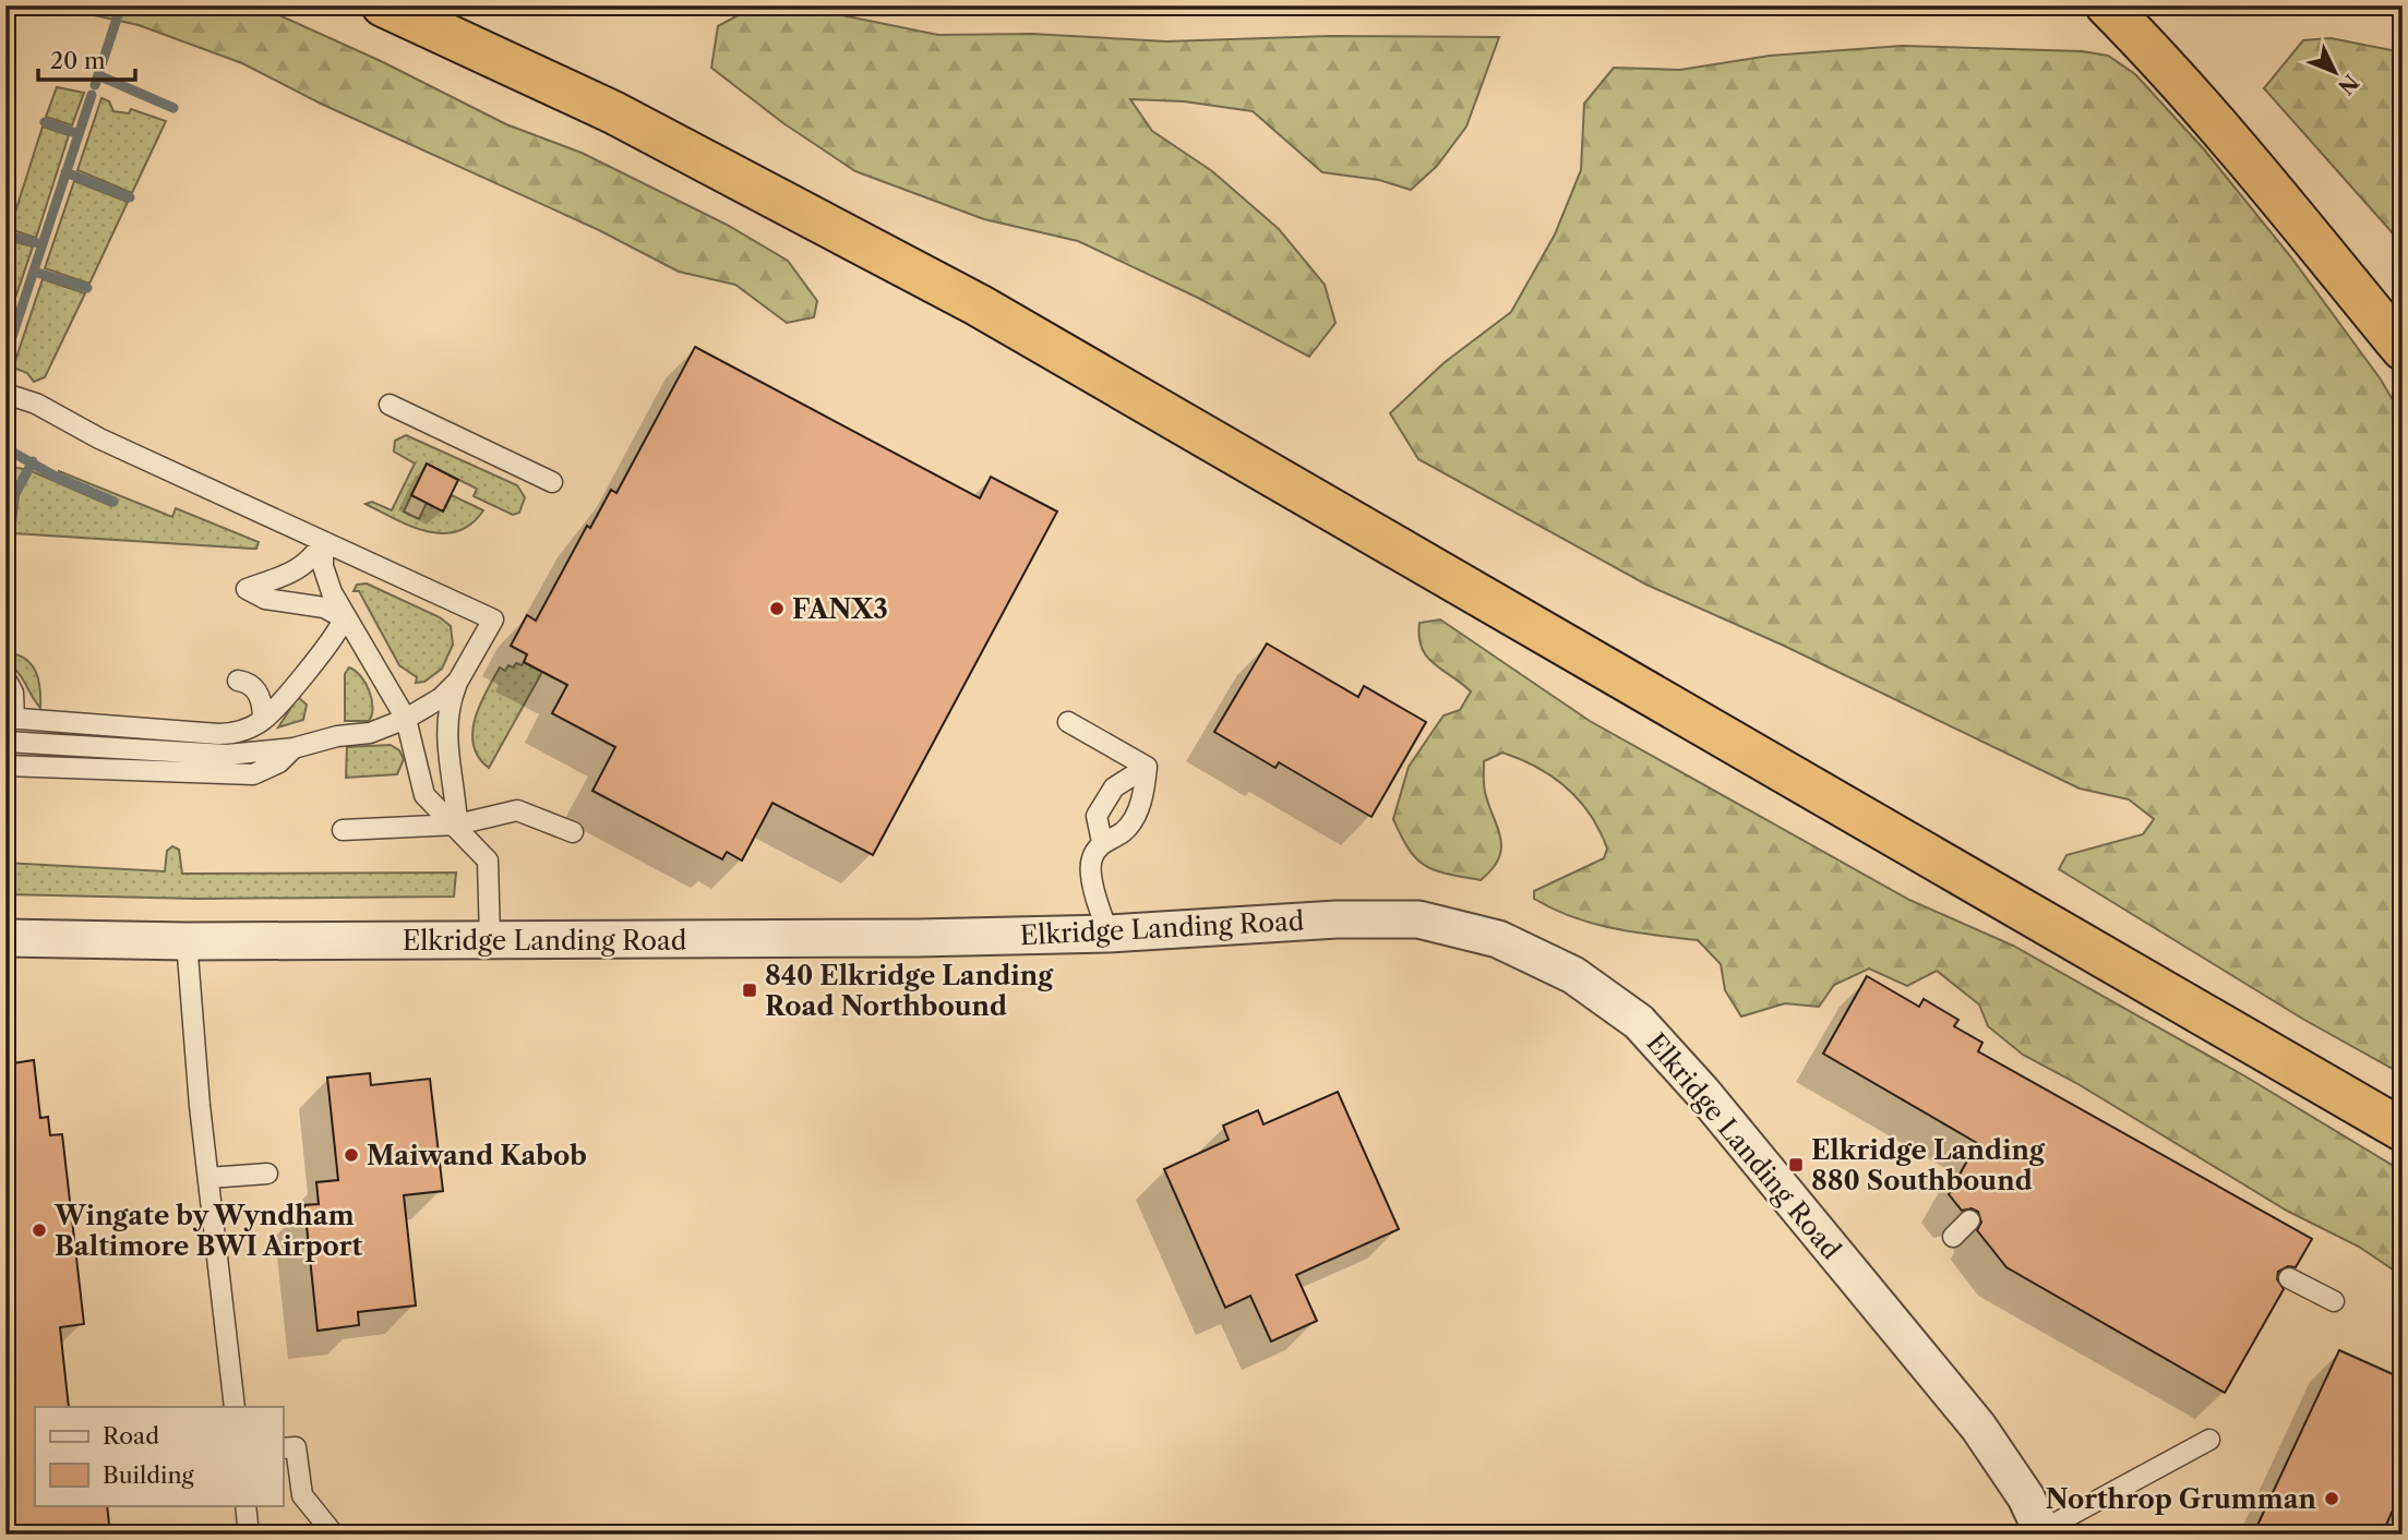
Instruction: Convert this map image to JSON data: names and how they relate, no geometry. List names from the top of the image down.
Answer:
{
  "streets": {
    "street": ["Elkridge Landing Road"]
  },
  "places": {
    "other": [
      "FANX3",
      "Maiwand Kabob",
      "Wingate by Wyndham Baltimore BWI Airport",
      "Northrop Grumman"
    ],
    "transit": ["840 Elkridge Landing Road Northbound", "Elkridge Landing 880 Southbound"]
  },
  "legend": ["Road", "Building"],
  "scale_bar": "20 m",
  "north": "bottom right"
}
